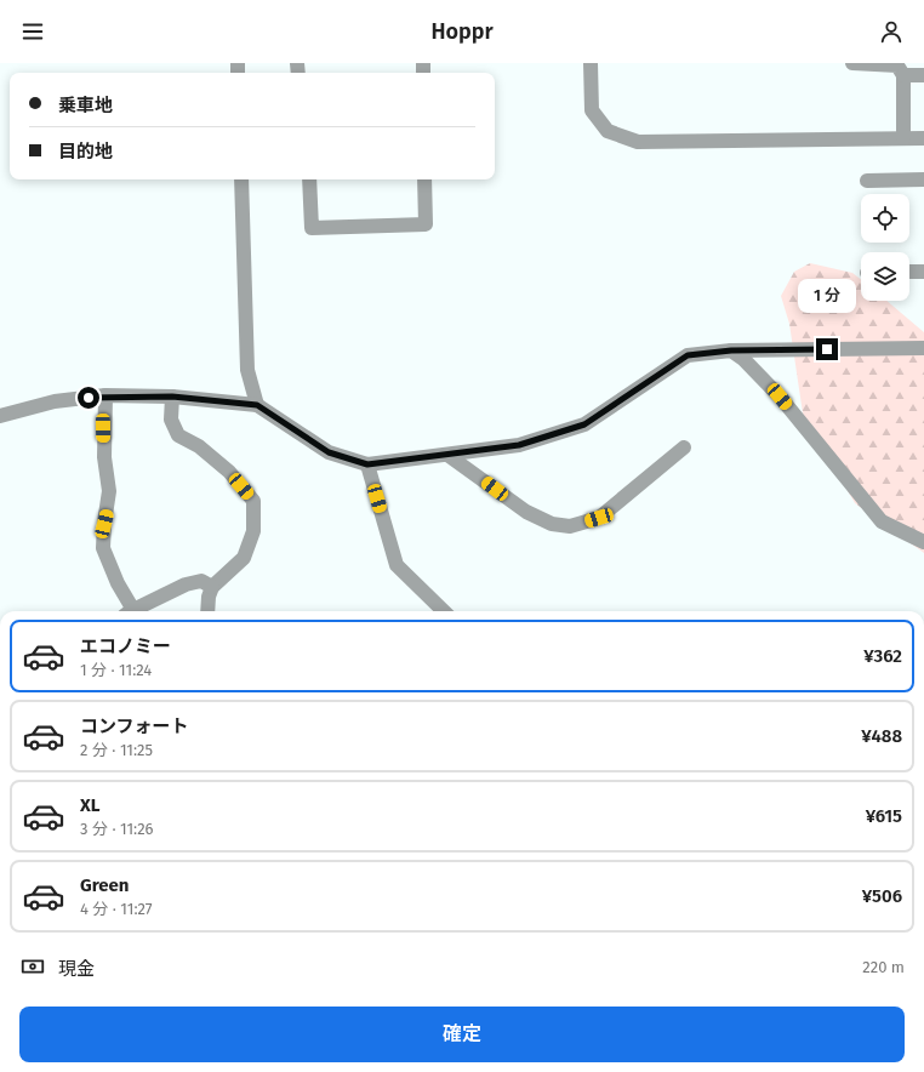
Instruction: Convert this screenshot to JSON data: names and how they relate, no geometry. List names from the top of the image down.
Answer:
{
  "page": {
    "header": "Hoppr",
    "banner": ["乗車地", "目的地"],
    "bubble": "1 分",
    "list": [
      {
        "name": "エコノミー",
        "note": "1 分 · 11:24",
        "value": "¥362"
      },
      {
        "name": "コンフォート",
        "note": "2 分 · 11:25",
        "value": "¥488"
      },
      {
        "name": "XL",
        "note": "3 分 · 11:26",
        "value": "¥615"
      },
      {
        "name": "Green",
        "note": "4 分 · 11:27",
        "value": "¥506"
      }
    ],
    "pay": ["現金", "220 m"],
    "buttons": "確定"
  }
}
